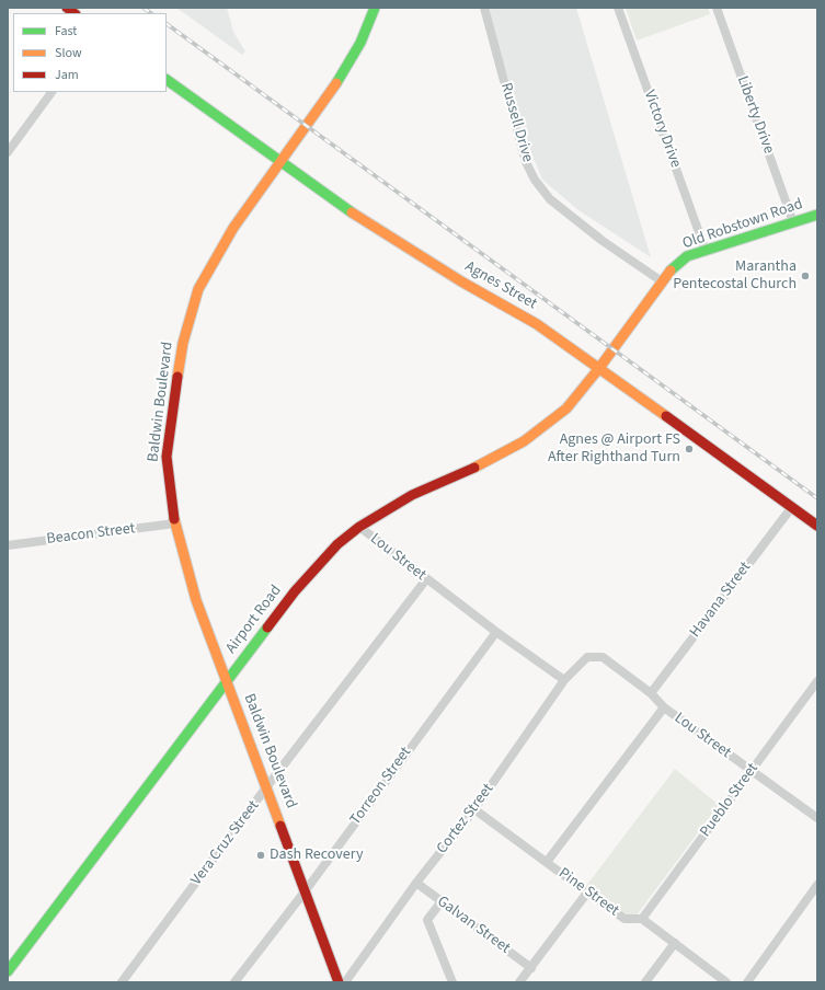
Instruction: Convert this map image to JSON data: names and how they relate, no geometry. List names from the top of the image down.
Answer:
{
  "streets": {
    "main road": [
      "Old Robstown Road",
      "Agnes Street",
      "Baldwin Boulevard",
      "Airport Road"
    ],
    "street": [
      "Liberty Drive",
      "Russell Drive",
      "Victory Drive",
      "Beacon Street",
      "Lou Street",
      "Havana Street",
      "Torreon Street",
      "Pueblo Street",
      "Cortez Street",
      "Vera Cruz Street",
      "Pine Street",
      "Galvan Street"
    ]
  },
  "crossings": [
    ["Liberty Drive", "Old Robstown Road"],
    ["Russell Drive", "Old Robstown Road"],
    ["Victory Drive", "Old Robstown Road"],
    ["Old Robstown Road", "Agnes Street"],
    ["Old Robstown Road", "Airport Road"],
    ["Agnes Street", "Baldwin Boulevard"],
    ["Agnes Street", "Havana Street"],
    ["Agnes Street", "Airport Road"],
    ["Baldwin Boulevard", "Beacon Street"],
    ["Baldwin Boulevard", "Airport Road"],
    ["Baldwin Boulevard", "Torreon Street"],
    ["Baldwin Boulevard", "Vera Cruz Street"],
    ["Lou Street", "Havana Street"],
    ["Lou Street", "Airport Road"],
    ["Lou Street", "Torreon Street"],
    ["Lou Street", "Pueblo Street"],
    ["Lou Street", "Cortez Street"],
    ["Lou Street", "Vera Cruz Street"],
    ["Pueblo Street", "Pine Street"],
    ["Cortez Street", "Pine Street"],
    ["Cortez Street", "Galvan Street"]
  ],
  "places": ["Marantha Pentecostal Church", "Agnes @ Airport FS After Righthand Turn", "Dash Recovery"],
  "legend": ["Fast", "Slow", "Jam"]
}
